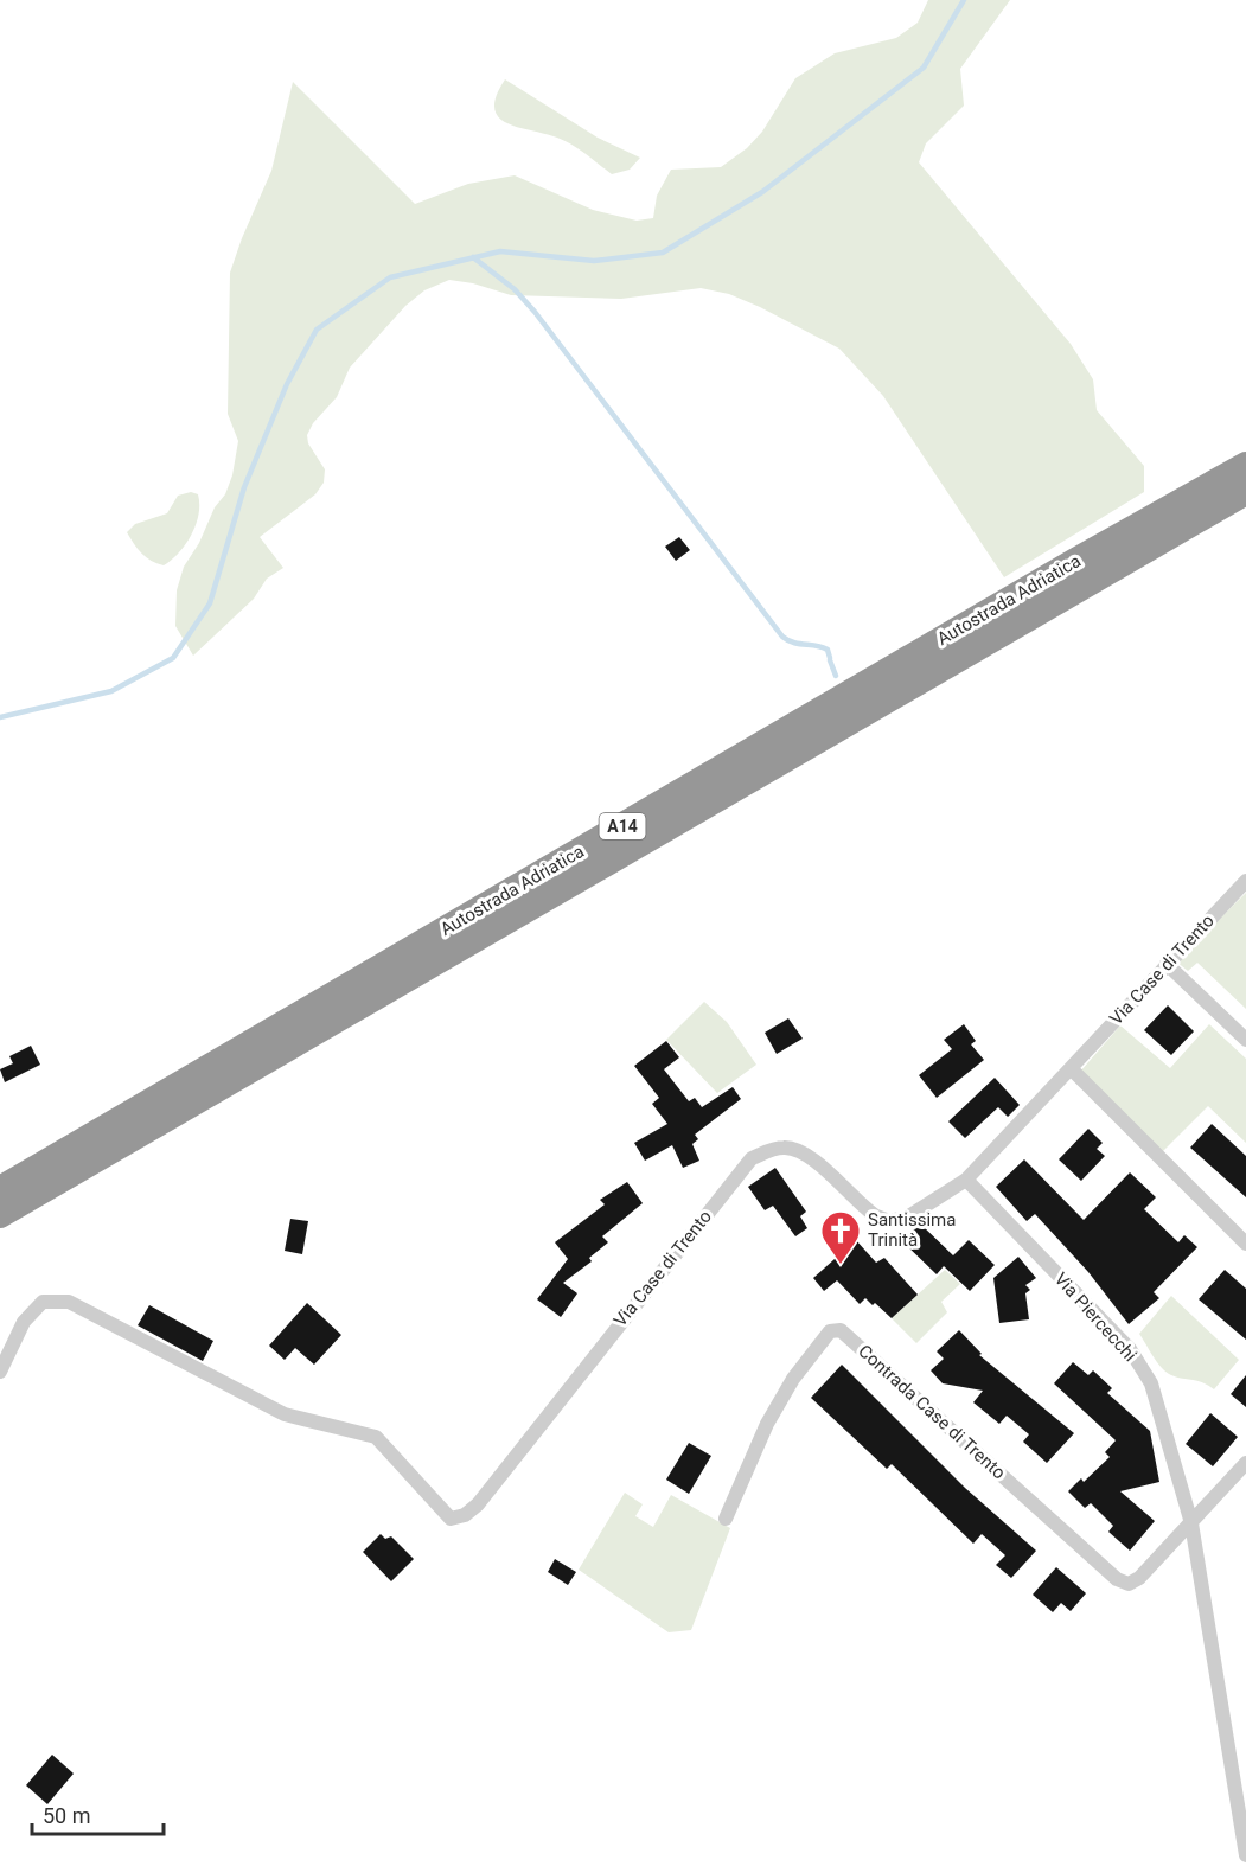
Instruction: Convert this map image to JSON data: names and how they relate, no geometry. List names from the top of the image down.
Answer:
{
  "streets": {
    "highway": ["Autostrada Adriatica", "A14"],
    "street": ["Via Case di Trento", "Via Piercecchi", "Contrada Case di Trento"]
  },
  "crossings": [
    ["Via Case di Trento", "Via Piercecchi"],
    ["Via Piercecchi", "Contrada Case di Trento"]
  ],
  "places": {
    "church": ["Santissima Trinità"]
  },
  "scale_bar": "50 m"
}
